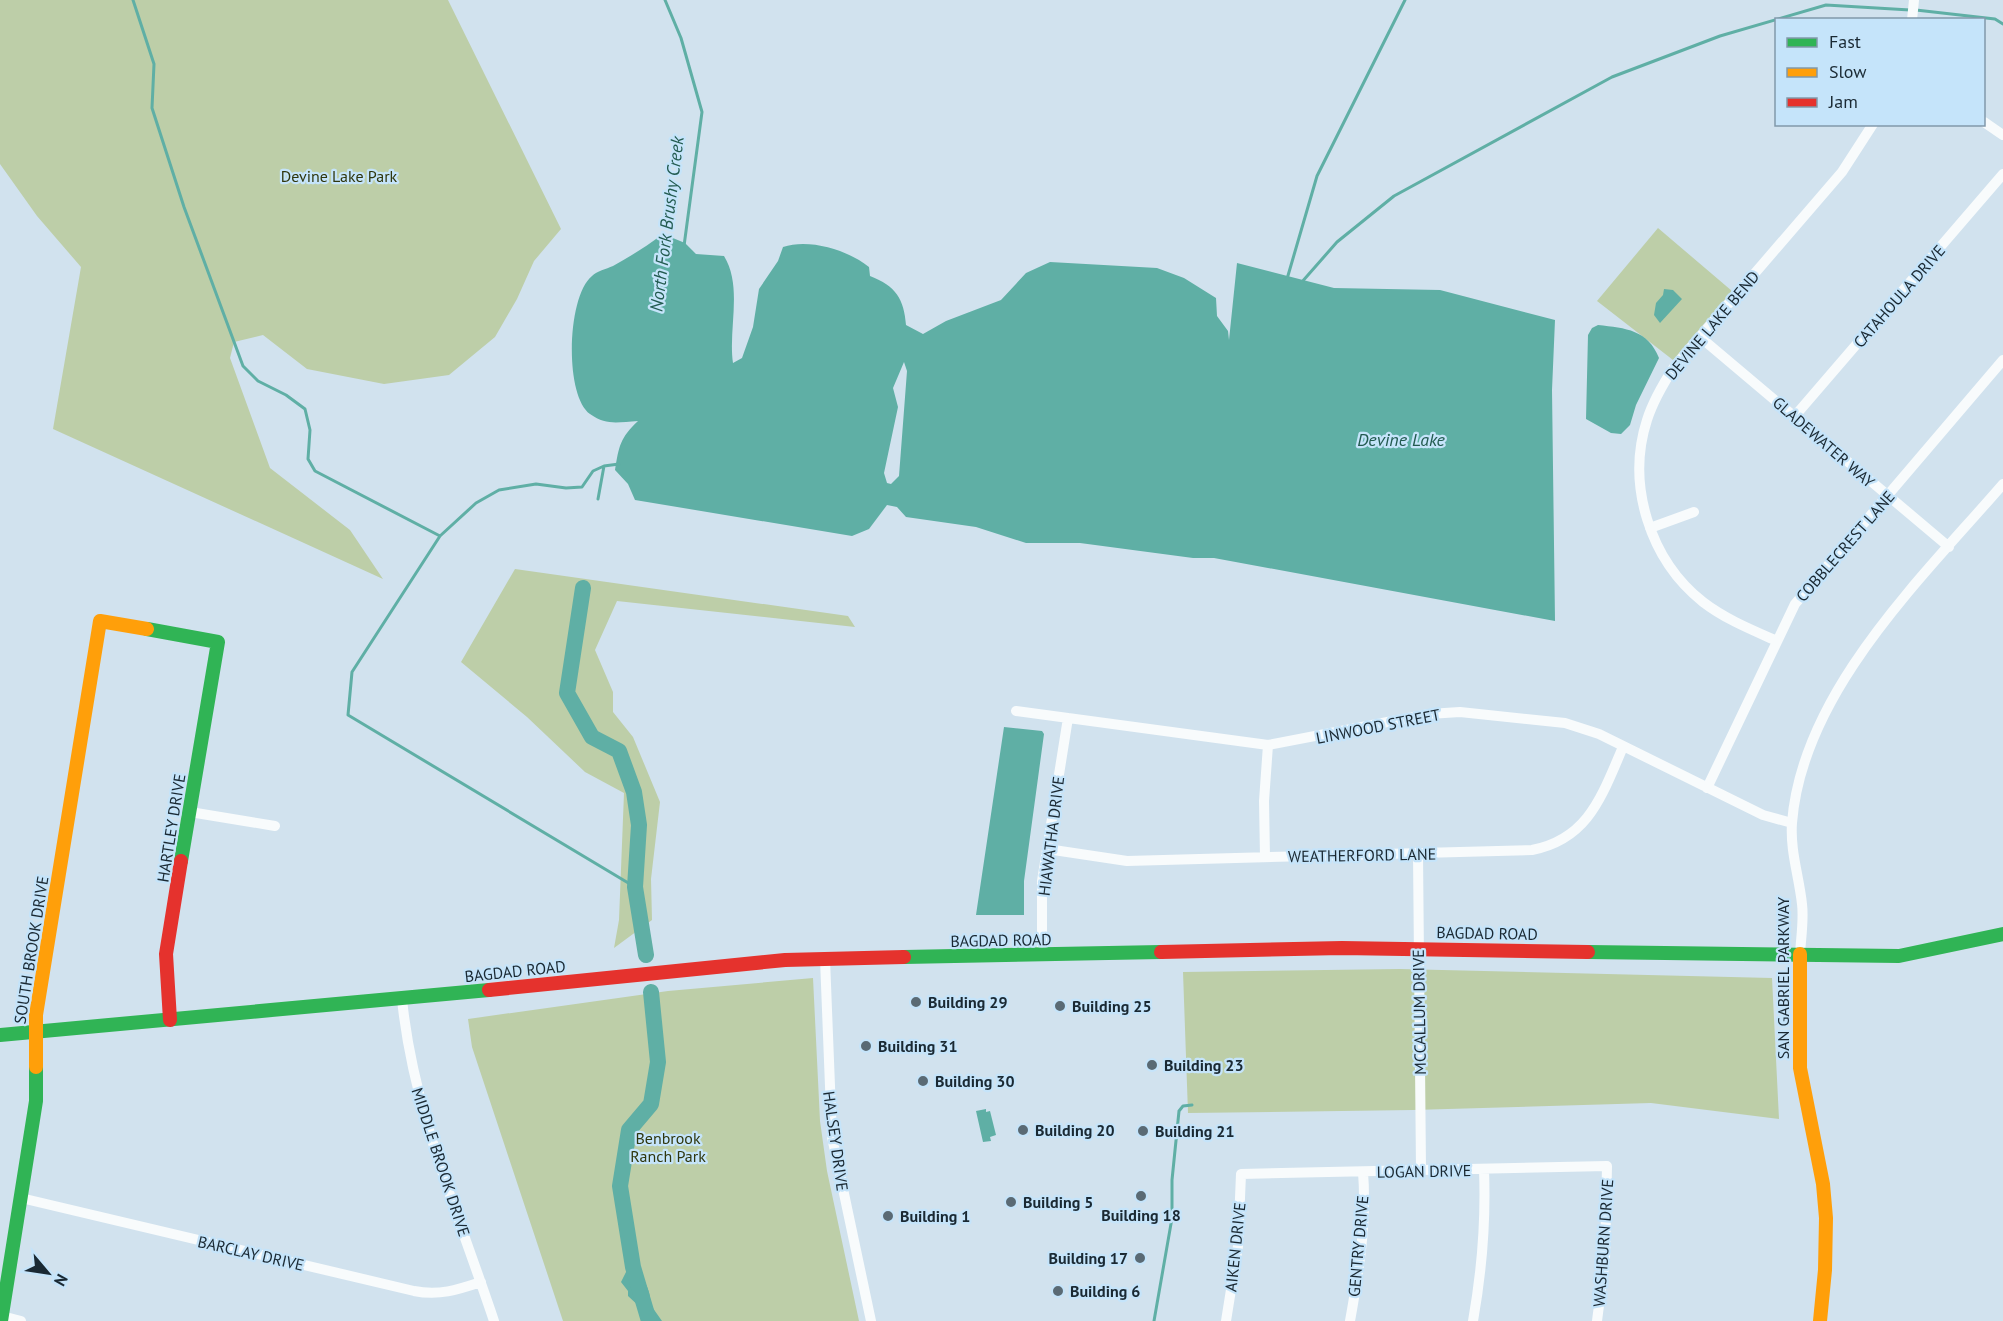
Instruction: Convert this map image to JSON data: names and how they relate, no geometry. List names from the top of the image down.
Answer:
{
  "streets": {
    "street": [
      "CATAHOULA DRIVE",
      "DEVINE LAKE BEND",
      "GLADEWATER WAY",
      "COBBLECREST LANE",
      "LINWOOD STREET",
      "HARTLEY DRIVE",
      "HIAWATHA DRIVE",
      "WEATHERFORD LANE",
      "BAGDAD ROAD",
      "SOUTH BROOK DRIVE",
      "SAN GABRIEL PARKWAY",
      "MCCALLUM DRIVE",
      "HALSEY DRIVE",
      "MIDDLE BROOK DRIVE",
      "LOGAN DRIVE",
      "WASHBURN DRIVE",
      "GENTRY DRIVE",
      "AIKEN DRIVE",
      "BARCLAY DRIVE"
    ]
  },
  "crossings": [
    ["CATAHOULA DRIVE", "GLADEWATER WAY"],
    ["DEVINE LAKE BEND", "GLADEWATER WAY"],
    ["DEVINE LAKE BEND", "COBBLECREST LANE"],
    ["GLADEWATER WAY", "COBBLECREST LANE"],
    ["GLADEWATER WAY", "SAN GABRIEL PARKWAY"],
    ["COBBLECREST LANE", "LINWOOD STREET"],
    ["LINWOOD STREET", "HIAWATHA DRIVE"],
    ["LINWOOD STREET", "WEATHERFORD LANE"],
    ["LINWOOD STREET", "SAN GABRIEL PARKWAY"],
    ["HARTLEY DRIVE", "BAGDAD ROAD"],
    ["HARTLEY DRIVE", "SOUTH BROOK DRIVE"],
    ["HIAWATHA DRIVE", "WEATHERFORD LANE"],
    ["HIAWATHA DRIVE", "BAGDAD ROAD"],
    ["WEATHERFORD LANE", "MCCALLUM DRIVE"],
    ["BAGDAD ROAD", "SOUTH BROOK DRIVE"],
    ["BAGDAD ROAD", "SAN GABRIEL PARKWAY"],
    ["BAGDAD ROAD", "MCCALLUM DRIVE"],
    ["BAGDAD ROAD", "HALSEY DRIVE"],
    ["BAGDAD ROAD", "MIDDLE BROOK DRIVE"],
    ["SOUTH BROOK DRIVE", "BARCLAY DRIVE"],
    ["MCCALLUM DRIVE", "LOGAN DRIVE"],
    ["MIDDLE BROOK DRIVE", "BARCLAY DRIVE"],
    ["LOGAN DRIVE", "WASHBURN DRIVE"],
    ["LOGAN DRIVE", "GENTRY DRIVE"],
    ["LOGAN DRIVE", "AIKEN DRIVE"]
  ],
  "water": ["North Fork Brushy Creek", "Devine Lake"],
  "parks": ["Devine Lake Park", "Benbrook Ranch Park"],
  "places": [
    "Building 29",
    "Building 25",
    "Building 31",
    "Building 23",
    "Building 30",
    "Building 20",
    "Building 21",
    "Building 18",
    "Building 5",
    "Building 1",
    "Building 17",
    "Building 6"
  ],
  "legend": ["Fast", "Slow", "Jam"],
  "north": "bottom right"
}
